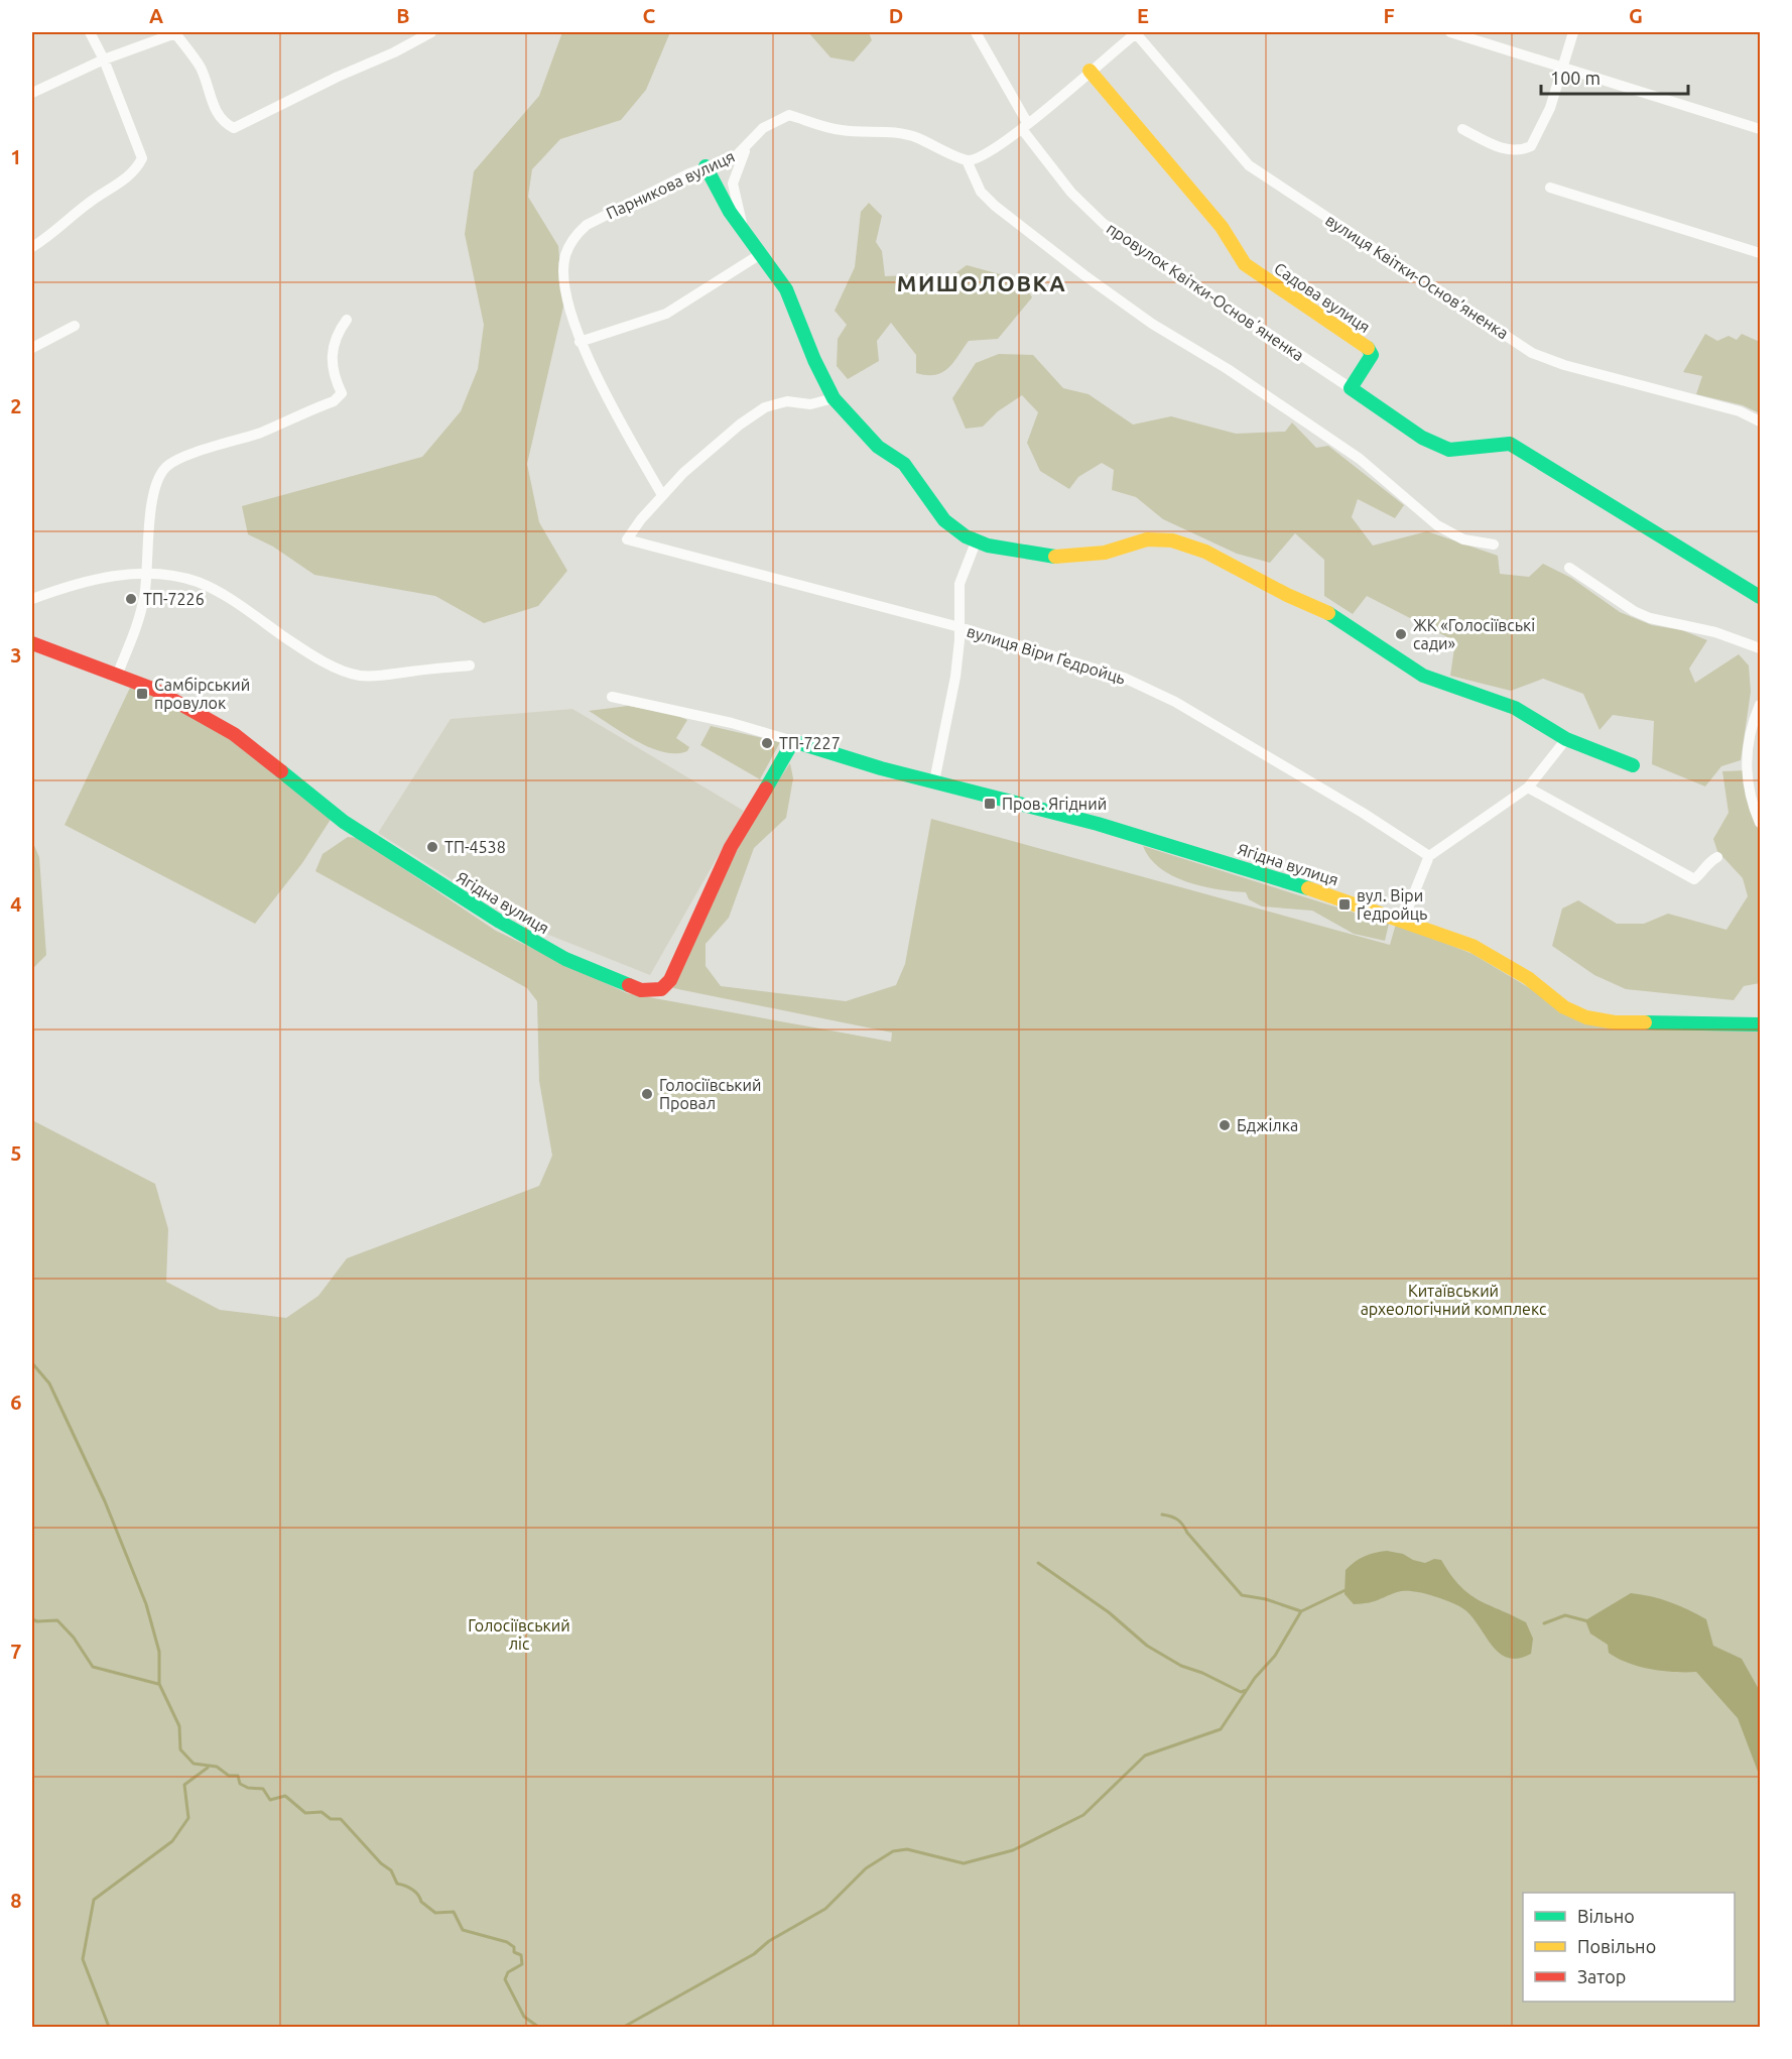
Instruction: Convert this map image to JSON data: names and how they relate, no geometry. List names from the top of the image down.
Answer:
{
  "streets": {
    "street": [
      "Парникова вулиця",
      "вулиця Квітки-Основ’яненка",
      "провулок Квітки-Основʼяненка",
      "Садова вулиця",
      "вулиця Віри Ґедройць",
      "Ягідна вулиця"
    ]
  },
  "crossings": [
    ["Парникова вулиця", "вулиця Віри Ґедройць"],
    ["провулок Квітки-Основʼяненка", "Садова вулиця"]
  ],
  "districts": ["МИШОЛОВКА"],
  "parks": ["Китаївський археологічний комплекс", "Голосіївський ліс"],
  "places": {
    "other": [
      "ТП-7226",
      "ЖК «Голосіївські сади»",
      "ТП-7227",
      "ТП-4538",
      "Голосіївський Провал",
      "Бджілка"
    ],
    "transit": ["Самбірський провулок", "Пров. Ягідний", "вул. Віри Ґедройць"]
  },
  "legend": ["Вільно", "Повільно", "Затор"],
  "scale_bar": "100 m",
  "grid": {
    "columns": [
      "A",
      "B",
      "C",
      "D",
      "E",
      "F",
      "G"
    ],
    "rows": [
      "1",
      "2",
      "3",
      "4",
      "5",
      "6",
      "7",
      "8"
    ]
  }
}
